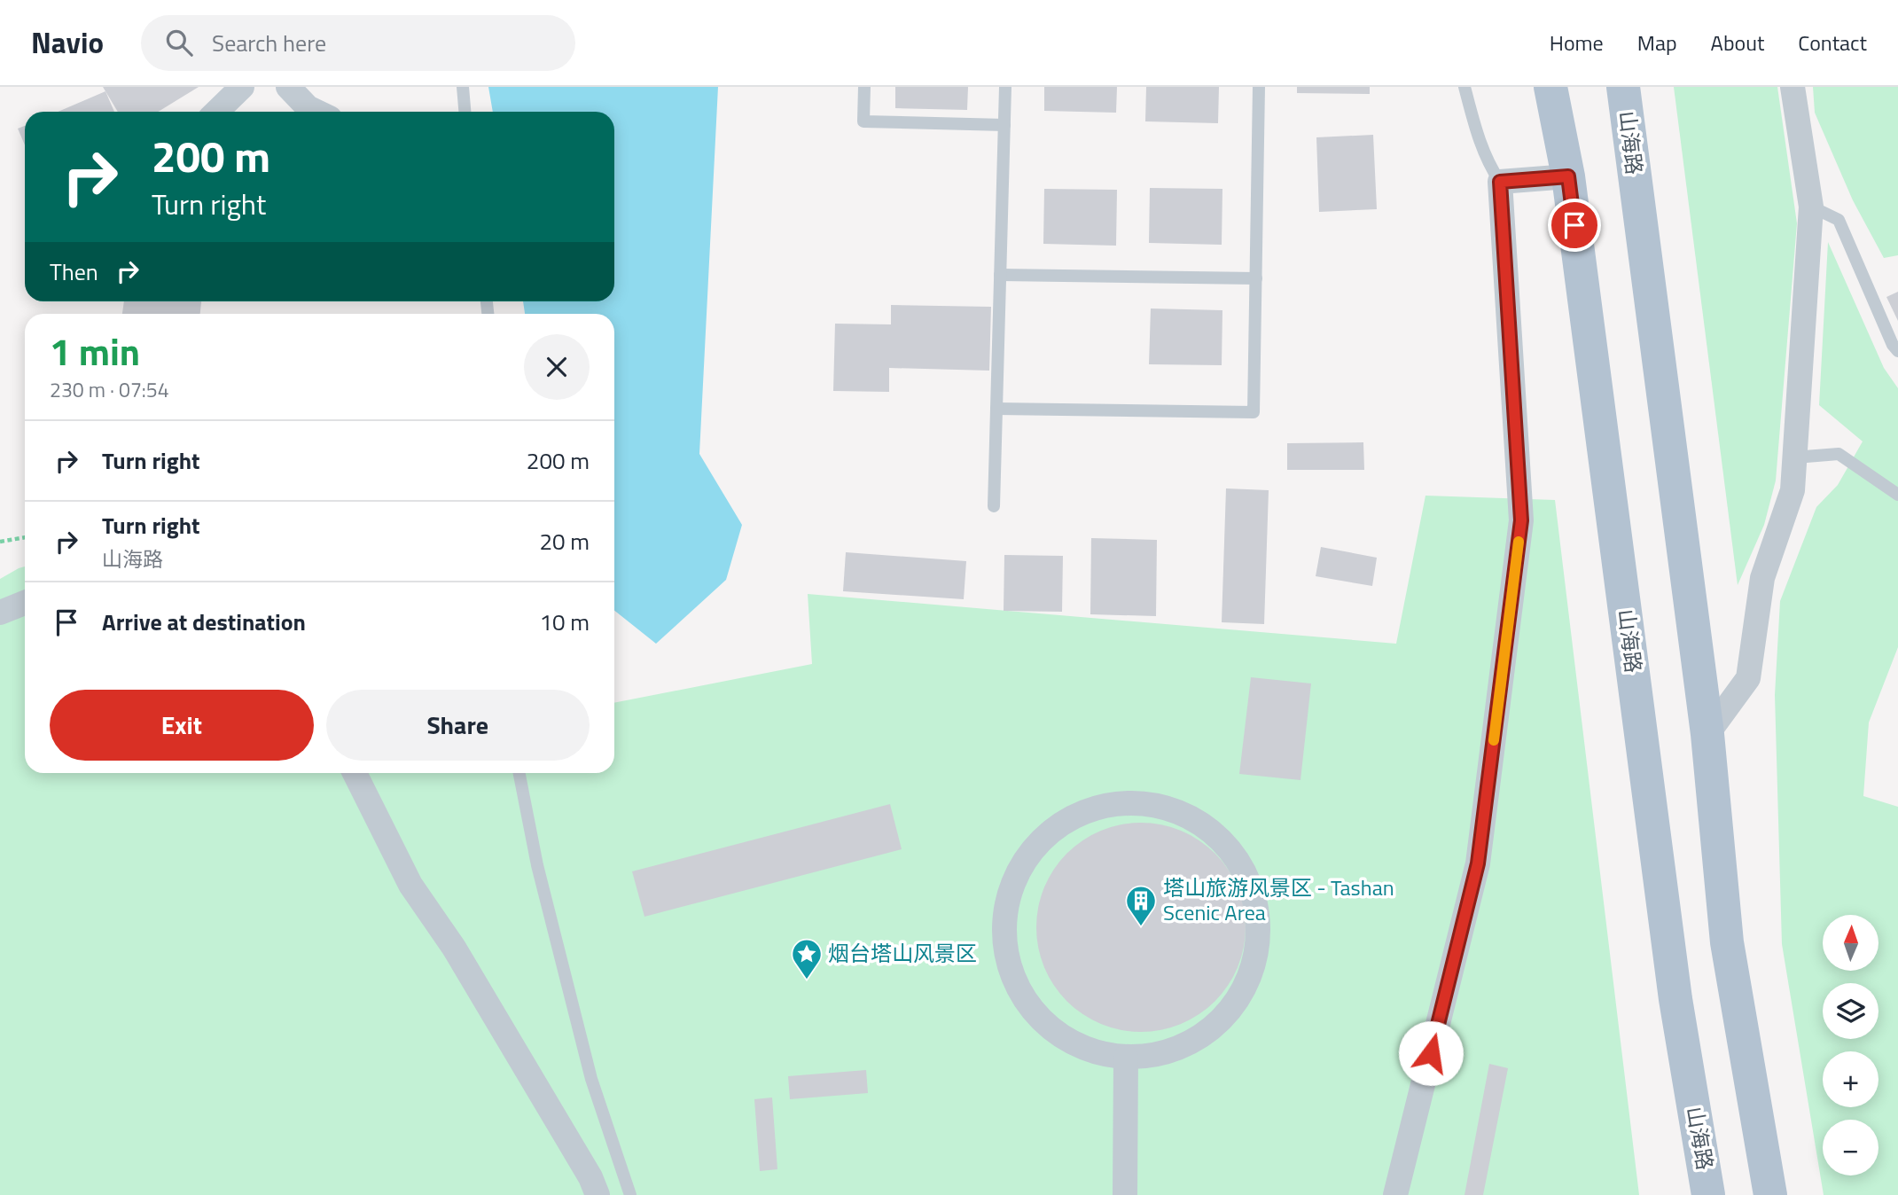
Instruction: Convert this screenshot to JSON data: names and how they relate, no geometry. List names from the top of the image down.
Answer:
{
  "streets": {
    "main road": ["山海路"]
  },
  "places": {
    "building": ["塔山旅游风景区 - Tashan Scenic Area"],
    "place": ["烟台塔山风景区"]
  },
  "north": "top",
  "page": {
    "header": "Navio",
    "search": "Search here",
    "nav": [
      "Home",
      "Map",
      "About",
      "Contact"
    ],
    "turn": ["200 m", "Turn right"],
    "then": "Then",
    "heading": ["1 min", "230 m · 07:54"],
    "list": [
      {
        "name": "Turn right",
        "value": "200 m"
      },
      {
        "name": "Turn right",
        "note": "山海路",
        "value": "20 m"
      },
      {
        "name": "Arrive at destination",
        "value": "10 m"
      }
    ],
    "buttons": ["Exit", "Share"],
    "map_buttons": ["+", "−"]
  }
}
